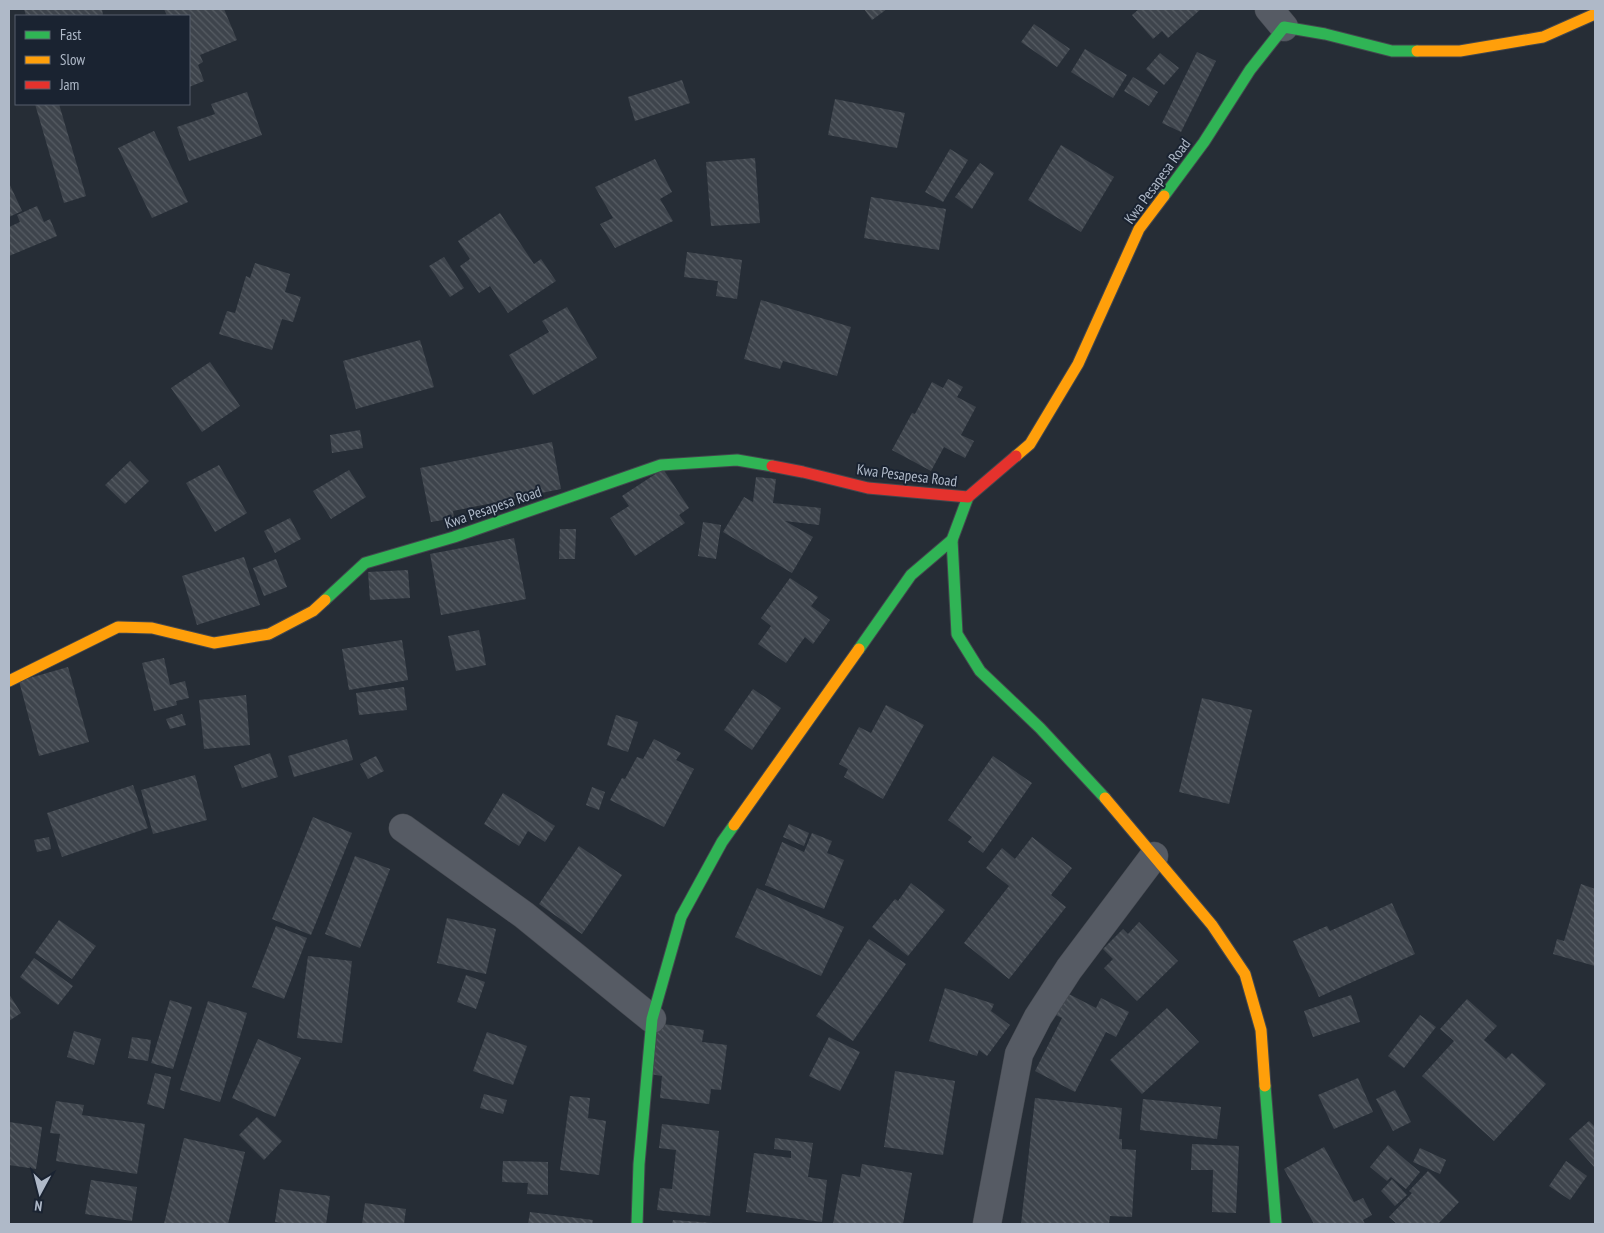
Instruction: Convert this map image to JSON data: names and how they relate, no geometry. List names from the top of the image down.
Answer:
{
  "streets": {
    "street": ["Kwa Pesapesa Road"]
  },
  "legend": ["Fast", "Slow", "Jam"],
  "north": "bottom"
}
